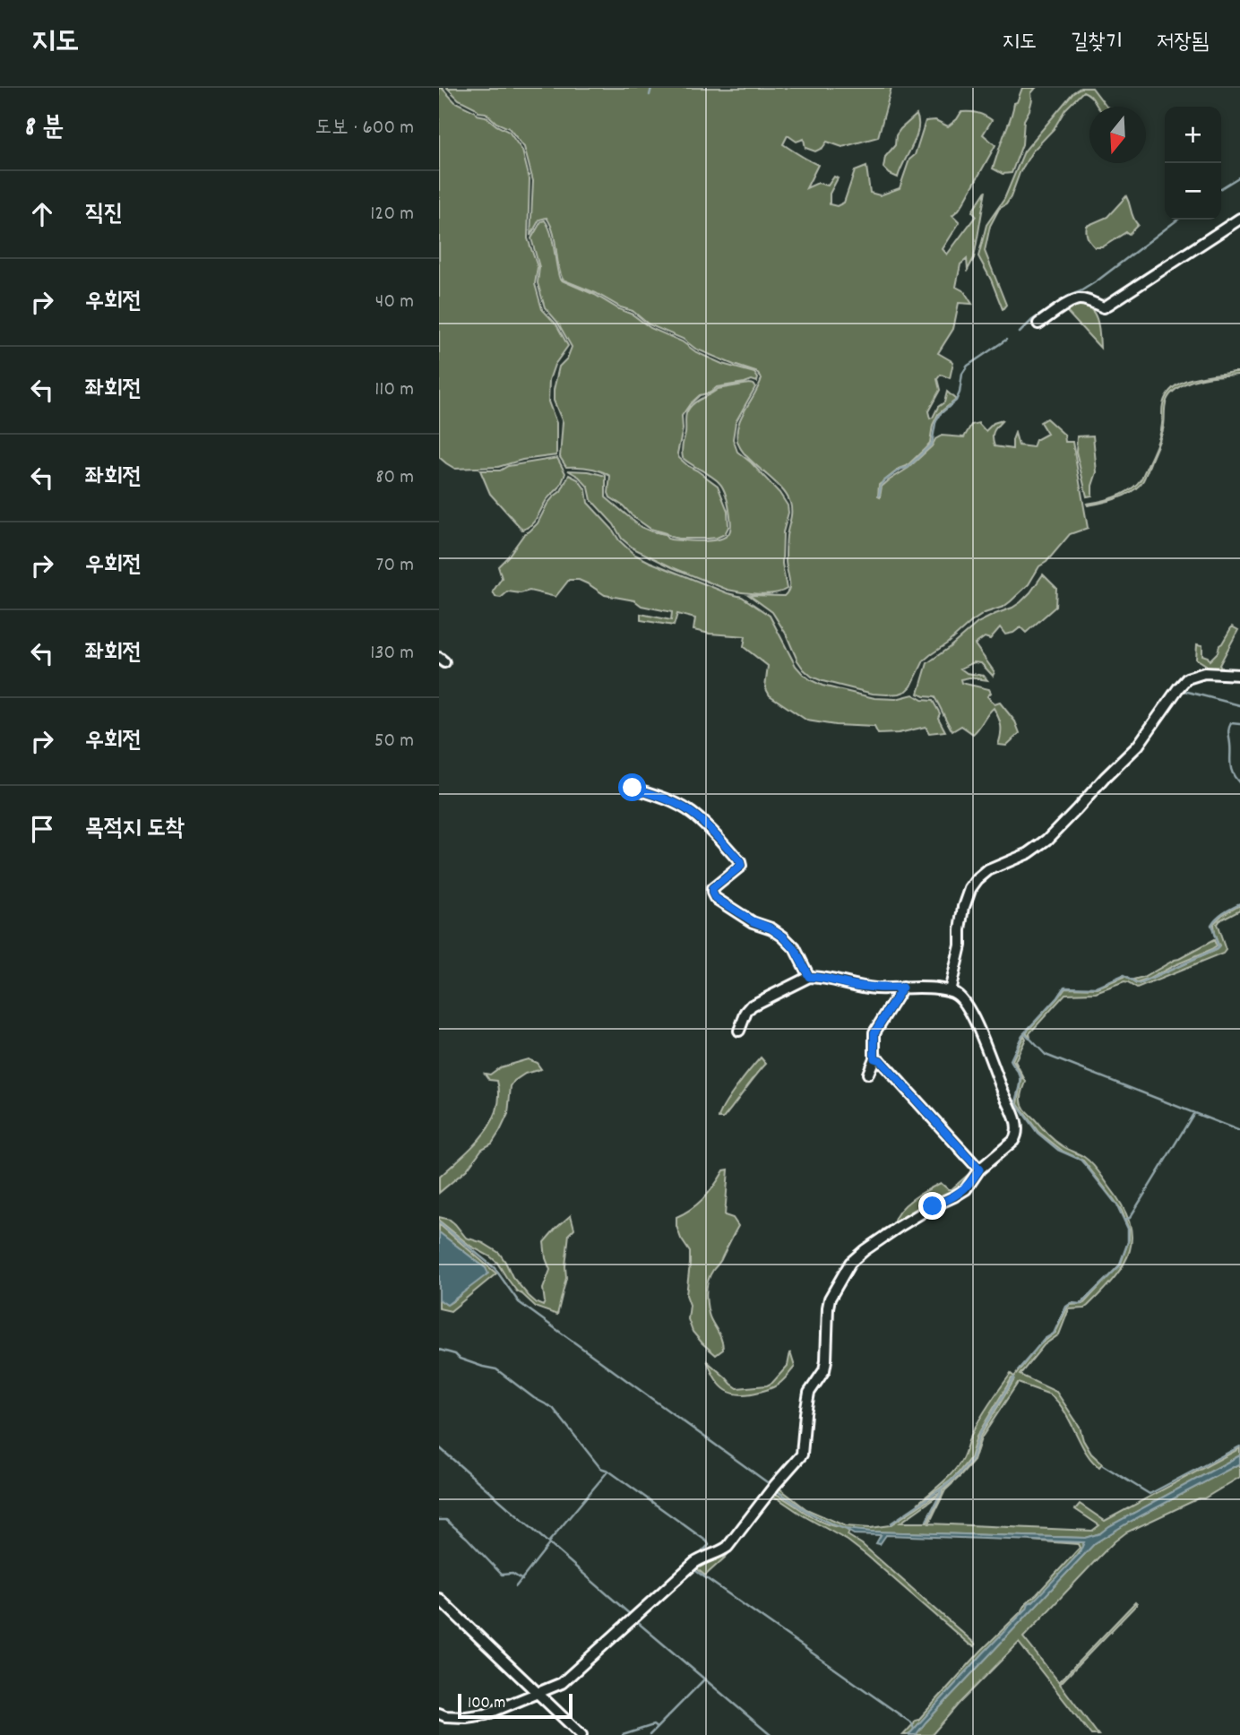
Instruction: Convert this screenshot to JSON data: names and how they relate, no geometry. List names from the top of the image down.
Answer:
{
  "scale_bar": "100 m",
  "north": "bottom",
  "page": {
    "header": "지도",
    "nav": ["지도", "길찾기", "저장됨"],
    "heading": ["8 분", "도보 · 600 m"],
    "map_buttons": ["+", "−"],
    "list": [
      ["직진", "120 m"],
      ["우회전", "40 m"],
      ["좌회전", "110 m"],
      ["좌회전", "80 m"],
      ["우회전", "70 m"],
      ["좌회전", "130 m"],
      ["우회전", "50 m"],
      "목적지 도착"
    ],
    "scale": "100 m"
  }
}
